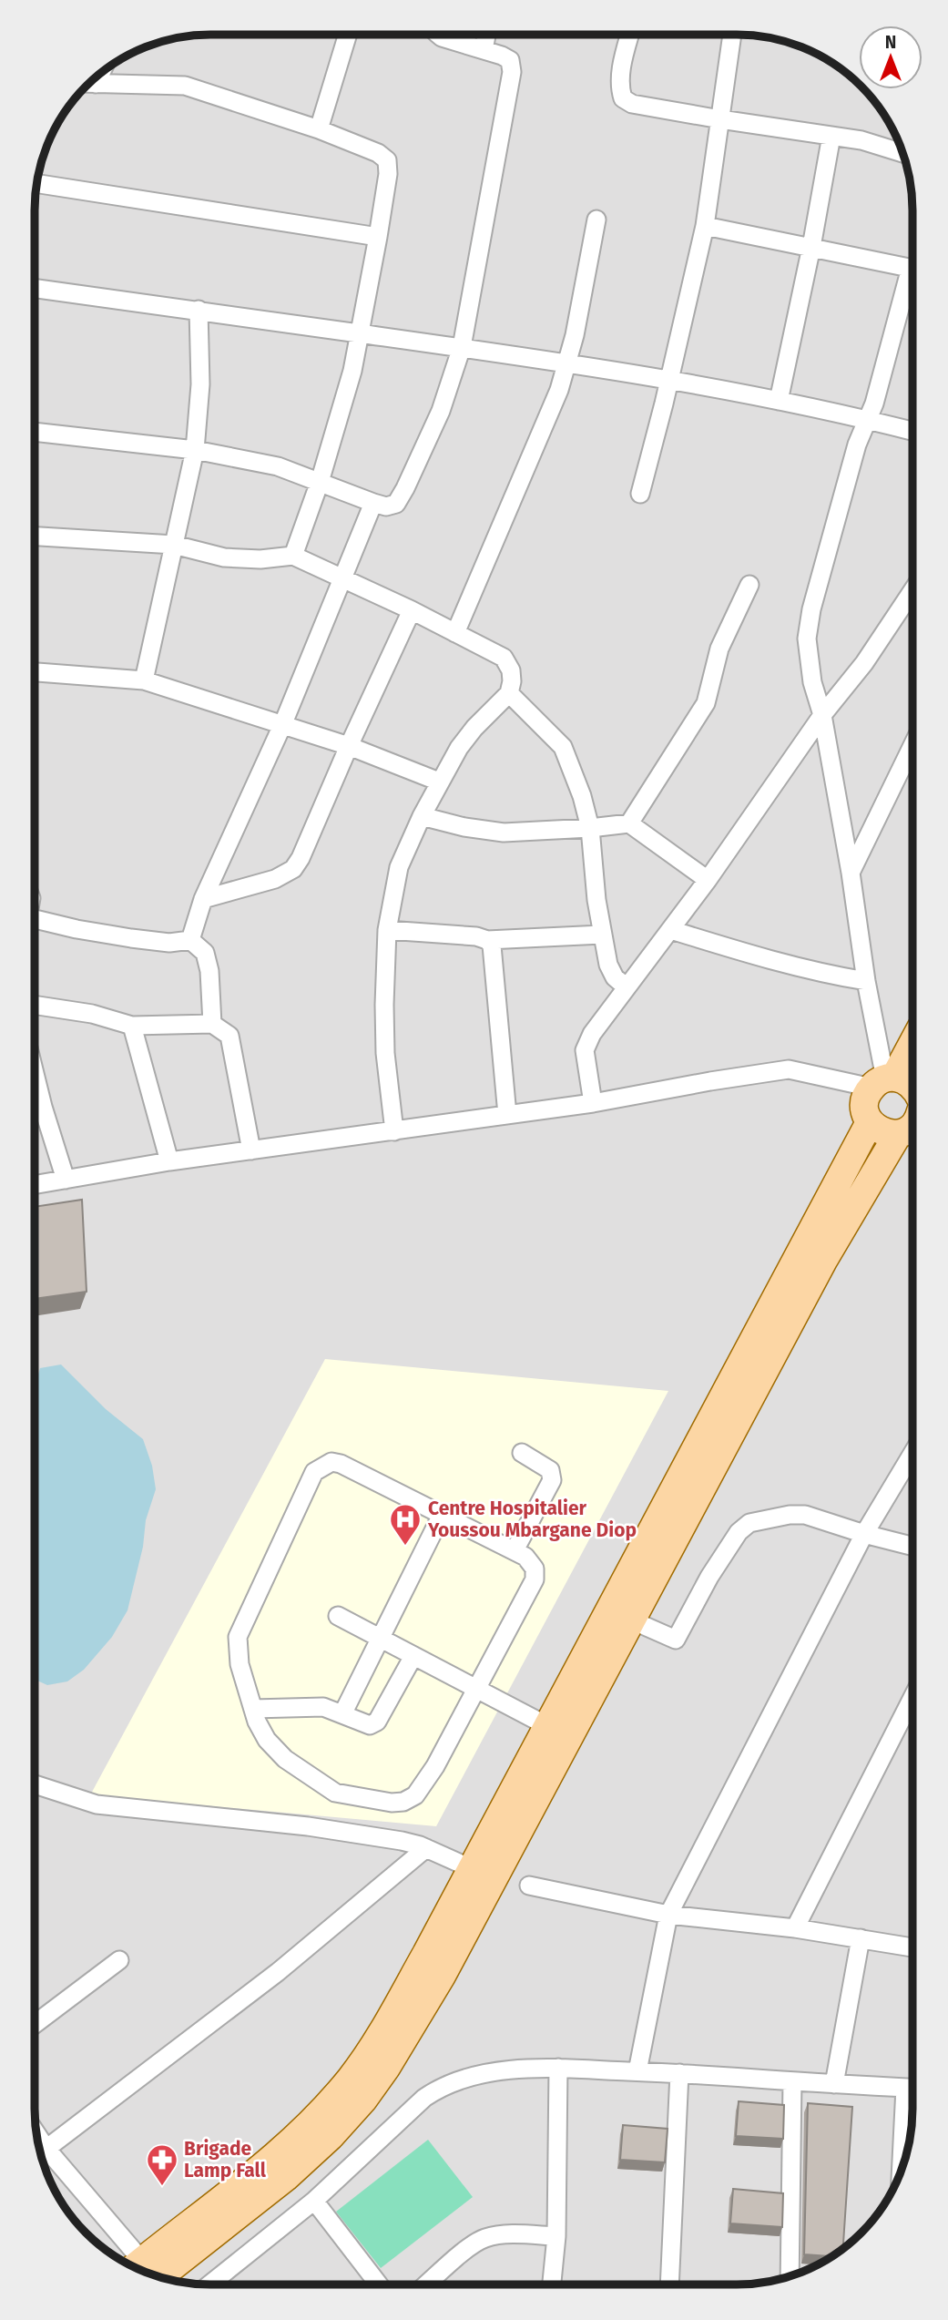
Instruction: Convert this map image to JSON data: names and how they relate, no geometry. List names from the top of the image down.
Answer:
{
  "places": {
    "hospital": ["Centre Hospitalier Youssou Mbargane Diop"],
    "pharmacy": ["Brigade Lamp Fall"]
  },
  "north": "top"
}
